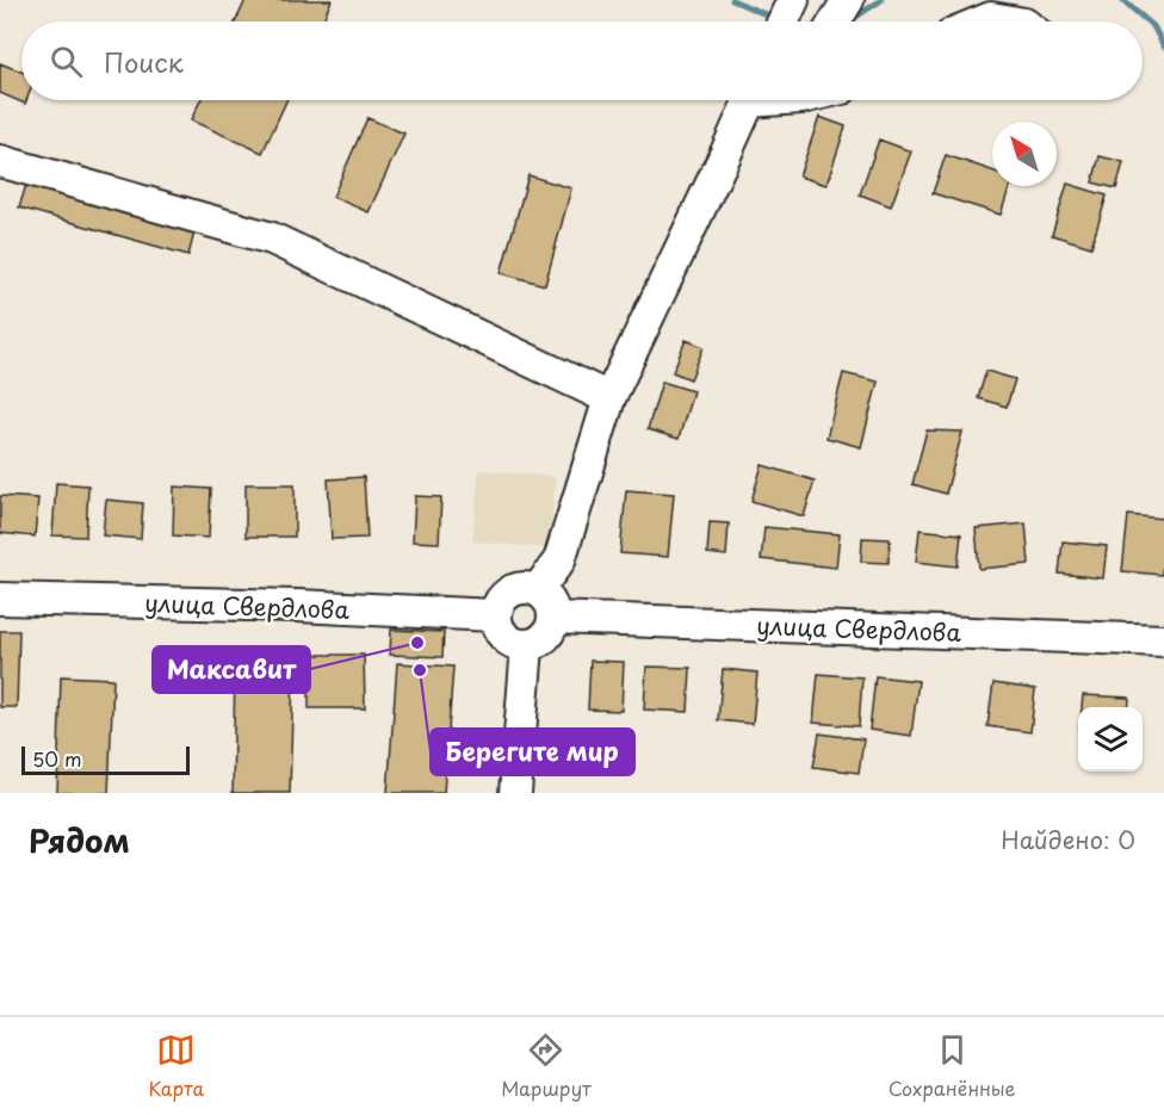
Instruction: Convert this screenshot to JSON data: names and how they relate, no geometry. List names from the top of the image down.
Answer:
{
  "streets": {
    "street": ["улица Свердлова"]
  },
  "places": ["Максавит", "Берегите мир"],
  "scale_bar": "50 m",
  "north": "top left",
  "page": {
    "search": "Поиск",
    "scale": "50 m",
    "heading": ["Рядом", "Найдено: 0"],
    "nav": ["Карта", "Маршрут", "Сохранённые"]
  }
}
